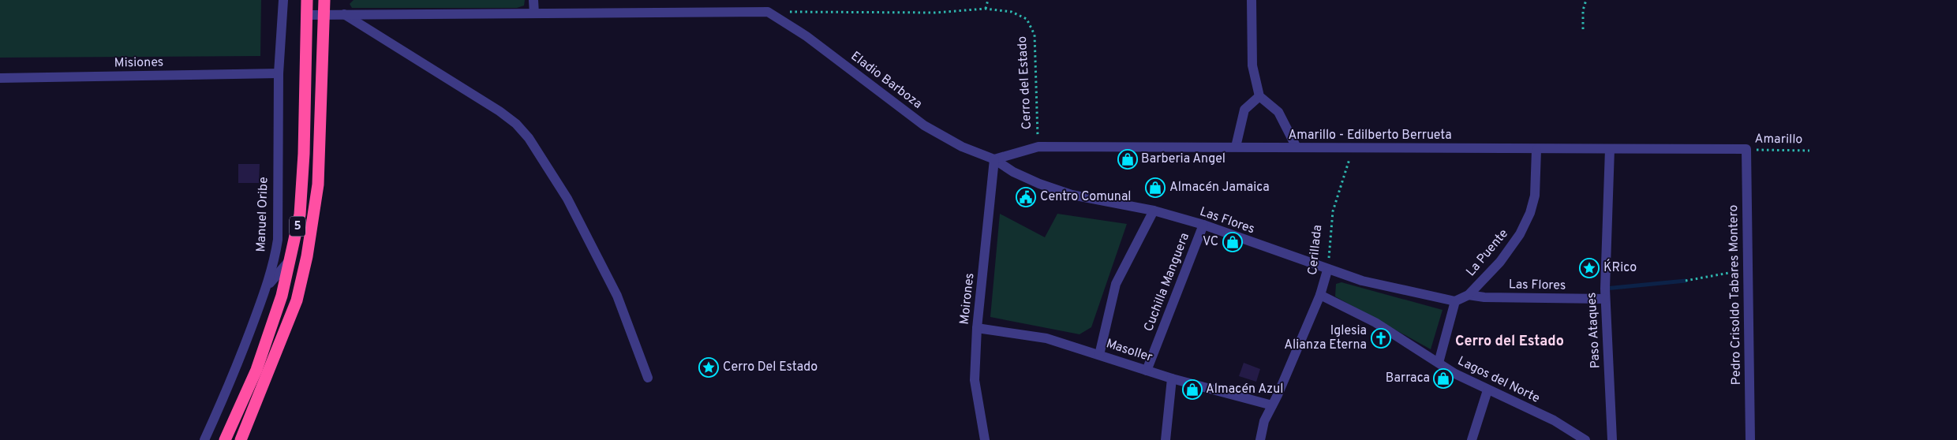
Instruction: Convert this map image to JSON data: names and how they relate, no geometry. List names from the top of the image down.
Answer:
{
  "streets": {
    "highway": ["5"],
    "street": [
      "Misiones",
      "Eladio Barboza",
      "Amarillo - Edilberto Berrueta",
      "Manuel Oribe",
      "Las Flores",
      "Cerillada",
      "La Puente",
      "Cuchilla Manguera",
      "Pedro Crisoldo Tabares Montero",
      "Moirones",
      "Paso Ataques",
      "Masoller",
      "Lagos del Norte"
    ],
    "path": ["Cerro del Estado", "Amarillo"]
  },
  "crossings": [
    ["Misiones", "Manuel Oribe"],
    ["Eladio Barboza", "Cerro del Estado"],
    ["Eladio Barboza", "Amarillo - Edilberto Berrueta"],
    ["Eladio Barboza", "Las Flores"],
    ["Eladio Barboza", "Moirones"],
    ["Cerro del Estado", "Amarillo - Edilberto Berrueta"],
    ["Amarillo - Edilberto Berrueta", "Amarillo"],
    ["Amarillo - Edilberto Berrueta", "Las Flores"],
    ["Amarillo - Edilberto Berrueta", "Cerillada"],
    ["Amarillo - Edilberto Berrueta", "La Puente"],
    ["Amarillo - Edilberto Berrueta", "Pedro Crisoldo Tabares Montero"],
    ["Amarillo - Edilberto Berrueta", "Moirones"],
    ["Amarillo - Edilberto Berrueta", "Paso Ataques"],
    ["Amarillo", "Pedro Crisoldo Tabares Montero"],
    ["Las Flores", "Cerillada"],
    ["Las Flores", "La Puente"],
    ["Las Flores", "Cuchilla Manguera"],
    ["Las Flores", "Moirones"],
    ["Las Flores", "Paso Ataques"],
    ["Cerillada", "Masoller"],
    ["Cerillada", "Lagos del Norte"],
    ["Cuchilla Manguera", "Masoller"],
    ["Moirones", "Masoller"]
  ],
  "districts": ["Cerro del Estado"],
  "places": {
    "shop": [
      "Barberia Angel",
      "Almacén Jamaica",
      "VC",
      "Barraca",
      "Almacén Azul"
    ],
    "public building": ["Centro Comunal"],
    "place": ["K´Rico", "Cerro Del Estado"],
    "church": ["Iglesia Alianza Eterna"]
  }
}
